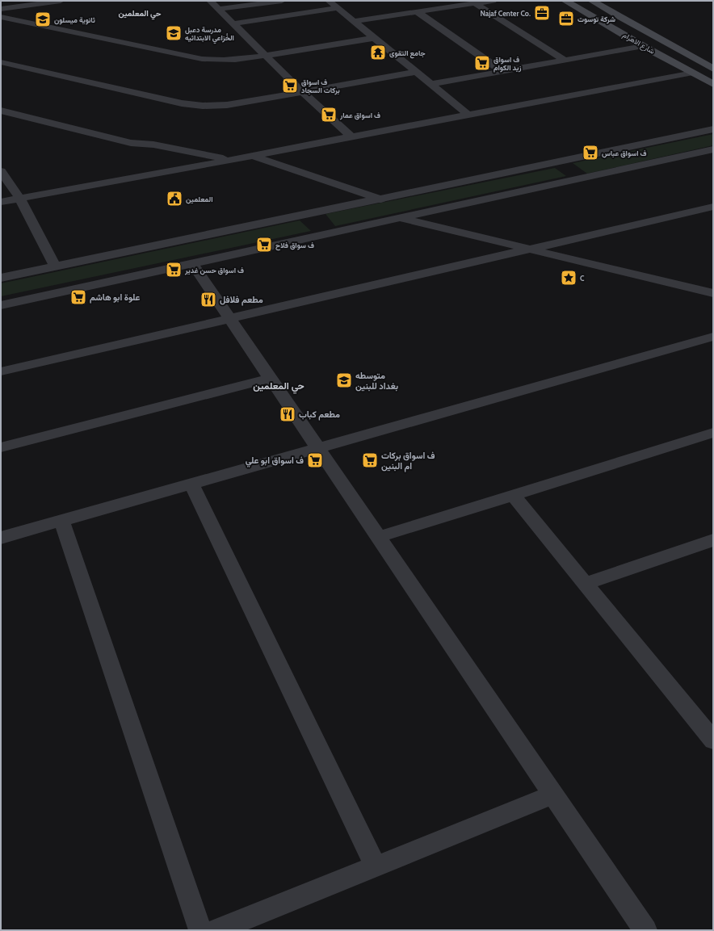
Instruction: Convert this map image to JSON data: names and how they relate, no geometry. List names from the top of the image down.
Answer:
{
  "streets": {
    "main road": ["شارع الاهرام"]
  },
  "districts": ["حي المعلمین", "حي المعلمين"],
  "places": {
    "office": ["Najaf Center Co.", "شركة توسوت"],
    "school or university": ["ثانوية ميسلون", "مدرسة دعبل الخُزاعي الابتدائيه", "متوسطه بغداد للبنين"],
    "temple": ["جامع التقوى"],
    "supermarket": [
      "ف اسواق زيد الكوام",
      "ف اسواق بركات السجاد",
      "ف اسواق عمار",
      "ف اسواق عباس",
      "ف سواق فلاح",
      "ف اسواق حسن غدير",
      "علوة ابو هاشم",
      "ف اسواق ابو علي",
      "ف اسواق بركات ام البنين"
    ],
    "public building": ["المعلمين"],
    "place": ["C"],
    "restaurant": ["مطعم فلافل", "مطعم كباب"]
  }
}
